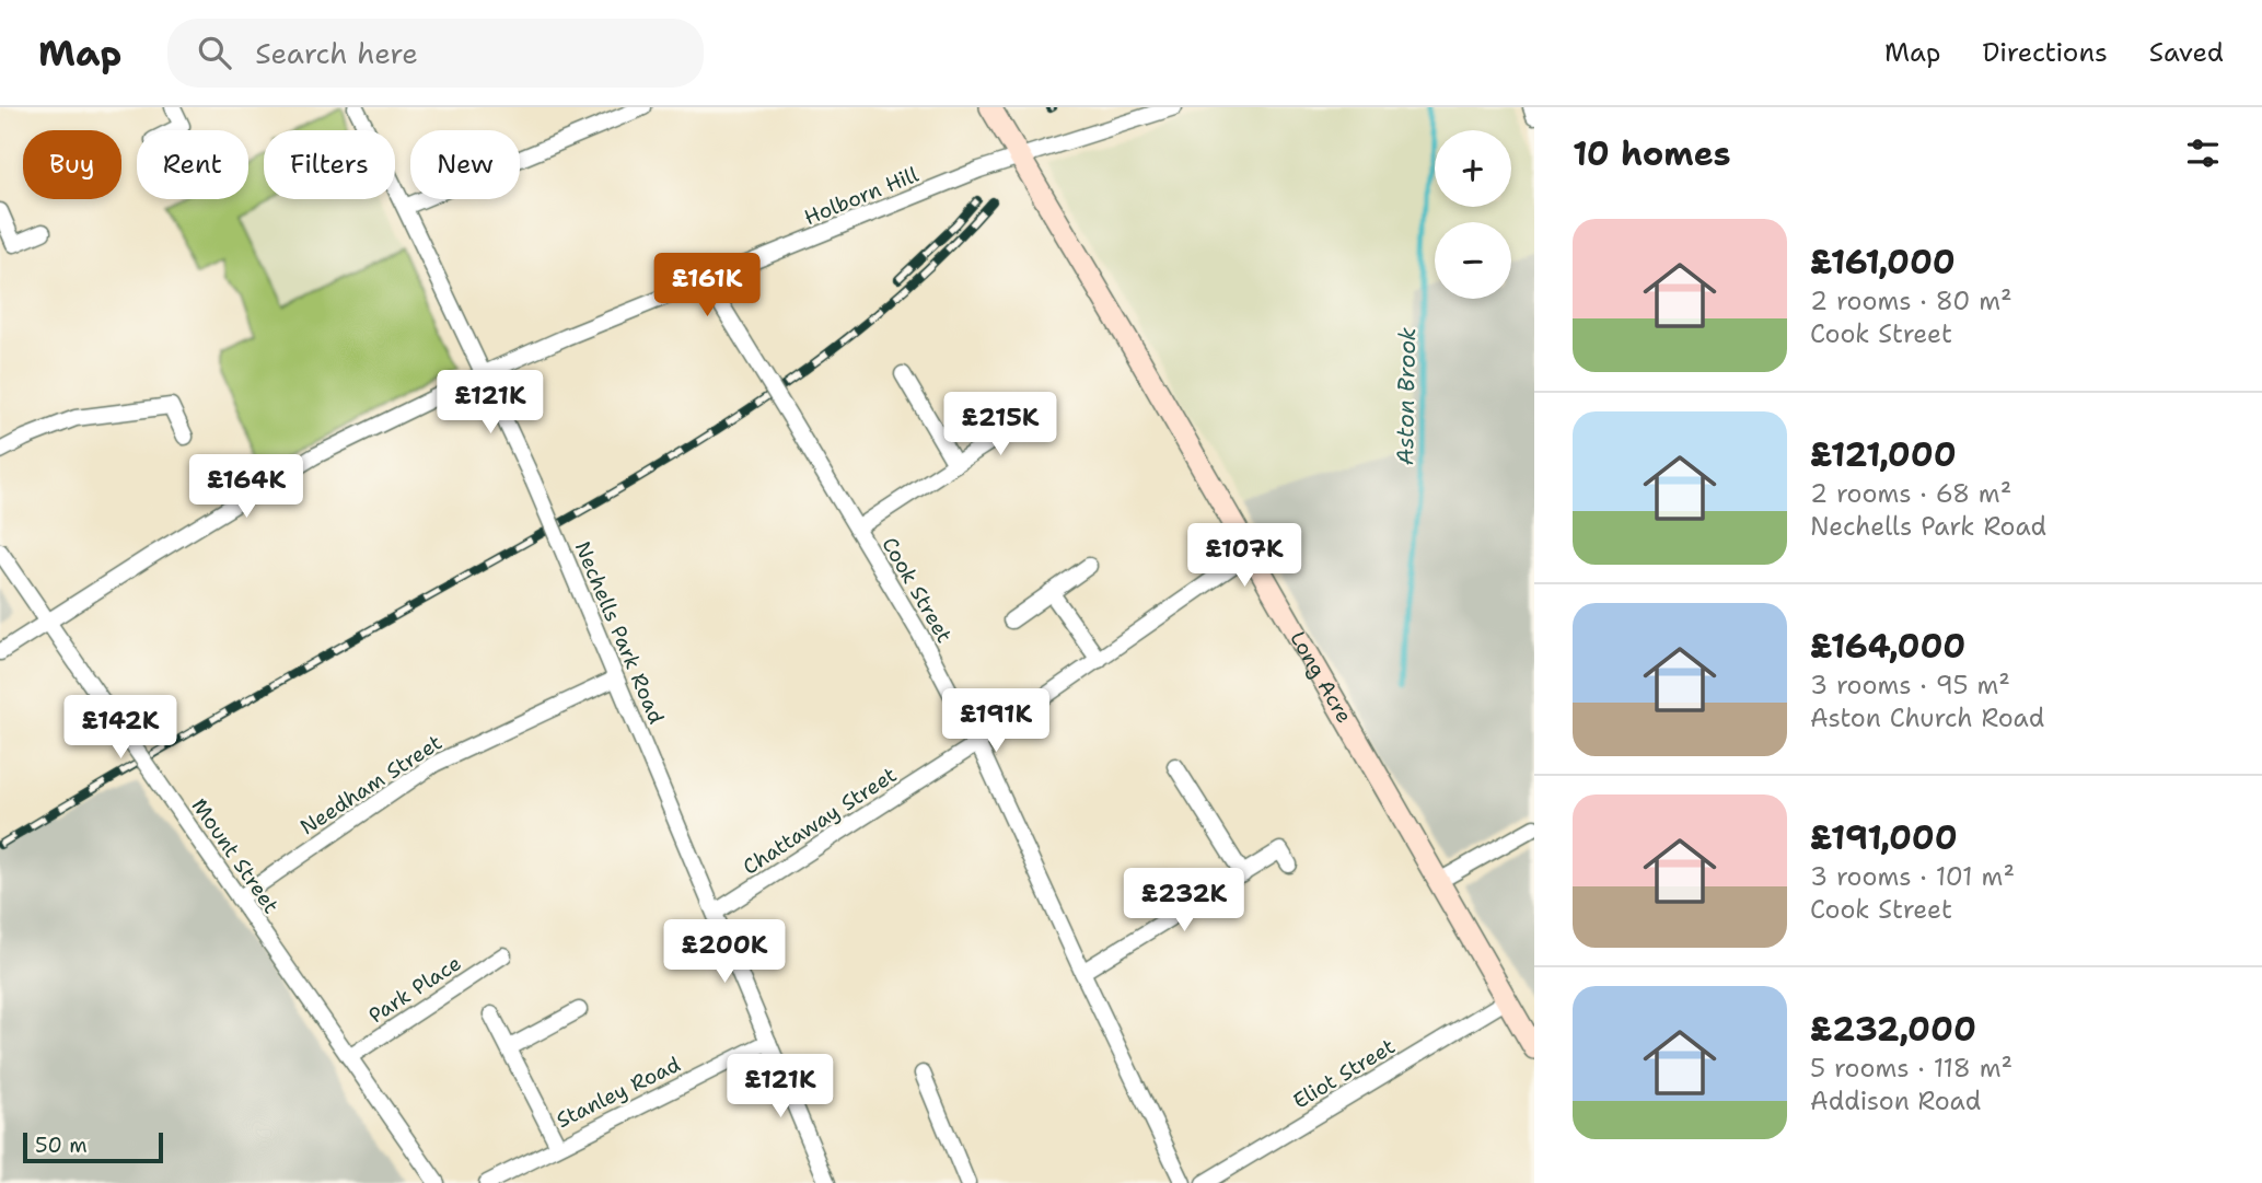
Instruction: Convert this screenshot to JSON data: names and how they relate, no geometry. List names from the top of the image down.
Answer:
{
  "streets": {
    "street": [
      "Holborn Hill",
      "Cook Street",
      "Nechells Park Road",
      "Long Acre",
      "Needham Street",
      "Chattaway Street",
      "Mount Street",
      "Park Place",
      "Eliot Street",
      "Stanley Road"
    ]
  },
  "crossings": [
    ["Holborn Hill", "Cook Street"],
    ["Holborn Hill", "Nechells Park Road"],
    ["Holborn Hill", "Long Acre"],
    ["Holborn Hill", "Mount Street"],
    ["Cook Street", "Chattaway Street"],
    ["Nechells Park Road", "Needham Street"],
    ["Nechells Park Road", "Chattaway Street"],
    ["Nechells Park Road", "Stanley Road"],
    ["Long Acre", "Chattaway Street"],
    ["Long Acre", "Eliot Street"],
    ["Needham Street", "Mount Street"],
    ["Mount Street", "Park Place"]
  ],
  "water": ["Aston Brook"],
  "scale_bar": "50 m",
  "page": {
    "header": "Map",
    "search": "Search here",
    "nav": ["Map", "Directions", "Saved"],
    "heading": "10 homes",
    "map_buttons": ["+", "−"],
    "chip": [
      "Buy",
      "Rent",
      "Filters",
      "New"
    ],
    "list": [
      {
        "name": "£161,000",
        "note": "2 rooms · 80 m² · Cook Street"
      },
      {
        "name": "£121,000",
        "note": "2 rooms · 68 m² · Nechells Park Road"
      },
      {
        "name": "£164,000",
        "note": "3 rooms · 95 m² · Aston Church Road"
      },
      {
        "name": "£191,000",
        "note": "3 rooms · 101 m² · Cook Street"
      },
      {
        "name": "£232,000",
        "note": "5 rooms · 118 m² · Addison Road"
      }
    ],
    "price": [
      "£161K",
      "£121K",
      "£215K",
      "£164K",
      "£107K",
      "£191K",
      "£142K",
      "£232K",
      "£200K",
      "£121K"
    ],
    "scale": "50 m"
  }
}
